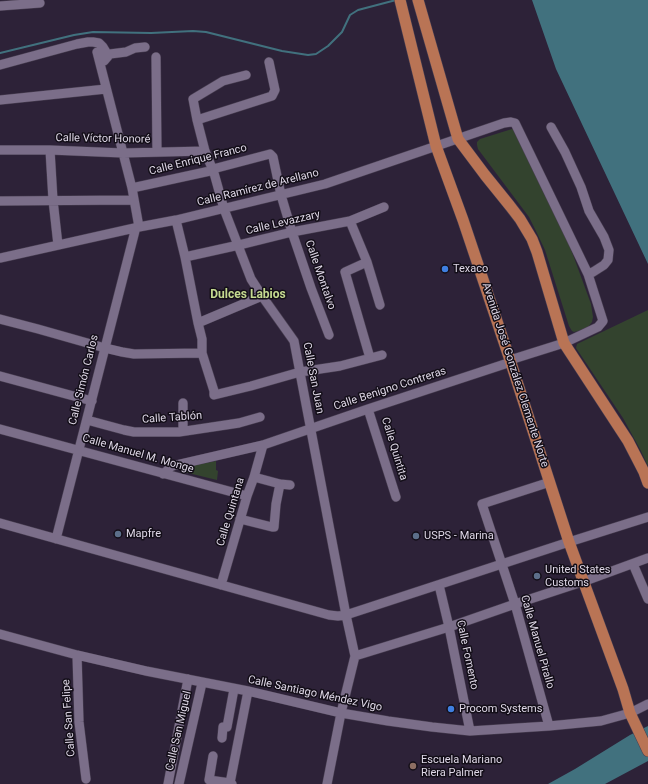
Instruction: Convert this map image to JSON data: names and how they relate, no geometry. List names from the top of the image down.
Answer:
{
  "streets": {
    "main road": ["Avenida José González Clemente Norte"],
    "street": [
      "Calle Víctor Honoré",
      "Calle Enrique Franco",
      "Calle Ramírez de Arellano",
      "Calle Levazzary",
      "Calle Montalvo",
      "Calle San Juan",
      "Calle Simón Carlos",
      "Calle Benigno Contreras",
      "Calle Tablón",
      "Calle Quintita",
      "Calle Manuel M. Monge",
      "Calle Quintana",
      "Calle Manuel Pirallo",
      "Calle Fomento",
      "Calle Santiago Méndez Vigo",
      "Calle San Felipe",
      "Calle San Miguel"
    ]
  },
  "crossings": [
    ["Calle Víctor Honoré", "Calle San Juan"],
    ["Calle Víctor Honoré", "Calle Simón Carlos"],
    ["Calle Enrique Franco", "Calle Montalvo"],
    ["Calle Enrique Franco", "Calle San Juan"],
    ["Calle Enrique Franco", "Calle Simón Carlos"],
    ["Calle Ramírez de Arellano", "Calle Montalvo"],
    ["Calle Ramírez de Arellano", "Avenida José González Clemente Norte"],
    ["Calle Ramírez de Arellano", "Calle San Juan"],
    ["Calle Ramírez de Arellano", "Calle Simón Carlos"],
    ["Calle Ramírez de Arellano", "Calle Benigno Contreras"],
    ["Calle Levazzary", "Calle Montalvo"],
    ["Calle Levazzary", "Calle San Juan"],
    ["Avenida José González Clemente Norte", "Calle Benigno Contreras"],
    ["Avenida José González Clemente Norte", "Calle Manuel Pirallo"],
    ["Avenida José González Clemente Norte", "Calle Santiago Méndez Vigo"],
    ["Calle San Juan", "Calle Benigno Contreras"],
    ["Calle San Juan", "Calle Santiago Méndez Vigo"],
    ["Calle Simón Carlos", "Calle Tablón"],
    ["Calle Simón Carlos", "Calle Manuel M. Monge"],
    ["Calle Benigno Contreras", "Calle Quintita"],
    ["Calle Benigno Contreras", "Calle Manuel M. Monge"],
    ["Calle Benigno Contreras", "Calle Quintana"],
    ["Calle Manuel M. Monge", "Calle Quintana"],
    ["Calle Manuel Pirallo", "Calle Santiago Méndez Vigo"],
    ["Calle Fomento", "Calle Santiago Méndez Vigo"],
    ["Calle Santiago Méndez Vigo", "Calle San Felipe"],
    ["Calle Santiago Méndez Vigo", "Calle San Miguel"]
  ],
  "districts": ["Dulces Labios"],
  "places": [
    "Texaco",
    "Mapfre",
    "USPS - Marina",
    "United States Customs",
    "Procom Systems",
    "Escuela Mariano Riera Palmer"
  ]
}
